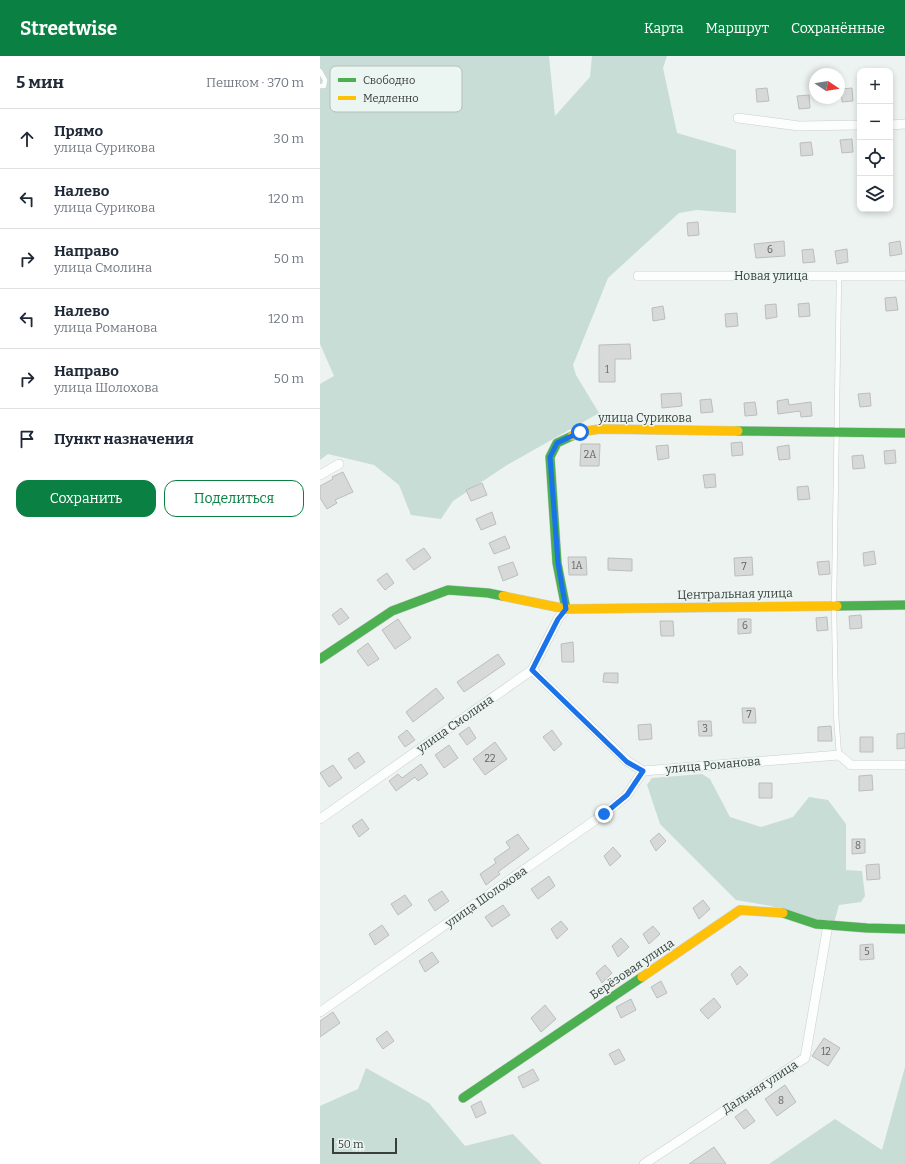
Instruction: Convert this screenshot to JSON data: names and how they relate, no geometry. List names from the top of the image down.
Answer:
{
  "streets": {
    "street": [
      "Новая улица",
      "улица Сурикова",
      "Центральная улица",
      "улица Смолина",
      "улица Романова",
      "улица Шолохова",
      "Берёзовая улица",
      "Дальняя улица"
    ]
  },
  "crossings": [
    ["улица Сурикова", "Центральная улица"],
    ["улица Сурикова", "улица Смолина"],
    ["Центральная улица", "улица Смолина"],
    ["улица Романова", "улица Шолохова"],
    ["Берёзовая улица", "Дальняя улица"]
  ],
  "house_numbers": [
    "6",
    "1",
    "2А",
    "1А",
    "7",
    "6",
    "7",
    "3",
    "22",
    "8",
    "5",
    "12",
    "8"
  ],
  "legend": ["Свободно", "Медленно"],
  "scale_bar": "50 m",
  "north": "right",
  "page": {
    "header": "Streetwise",
    "nav": ["Карта", "Маршрут", "Сохранённые"],
    "heading": ["5 мин", "Пешком · 370 m"],
    "map_buttons": ["+", "−"],
    "list": [
      ["Прямо", "улица Сурикова", "30 m"],
      ["Налево", "улица Сурикова", "120 m"],
      ["Направо", "улица Смолина", "50 m"],
      ["Налево", "улица Романова", "120 m"],
      ["Направо", "улица Шолохова", "50 m"],
      "Пункт назначения"
    ],
    "buttons": ["Сохранить", "Поделиться"],
    "scale": "50 m"
  }
}
